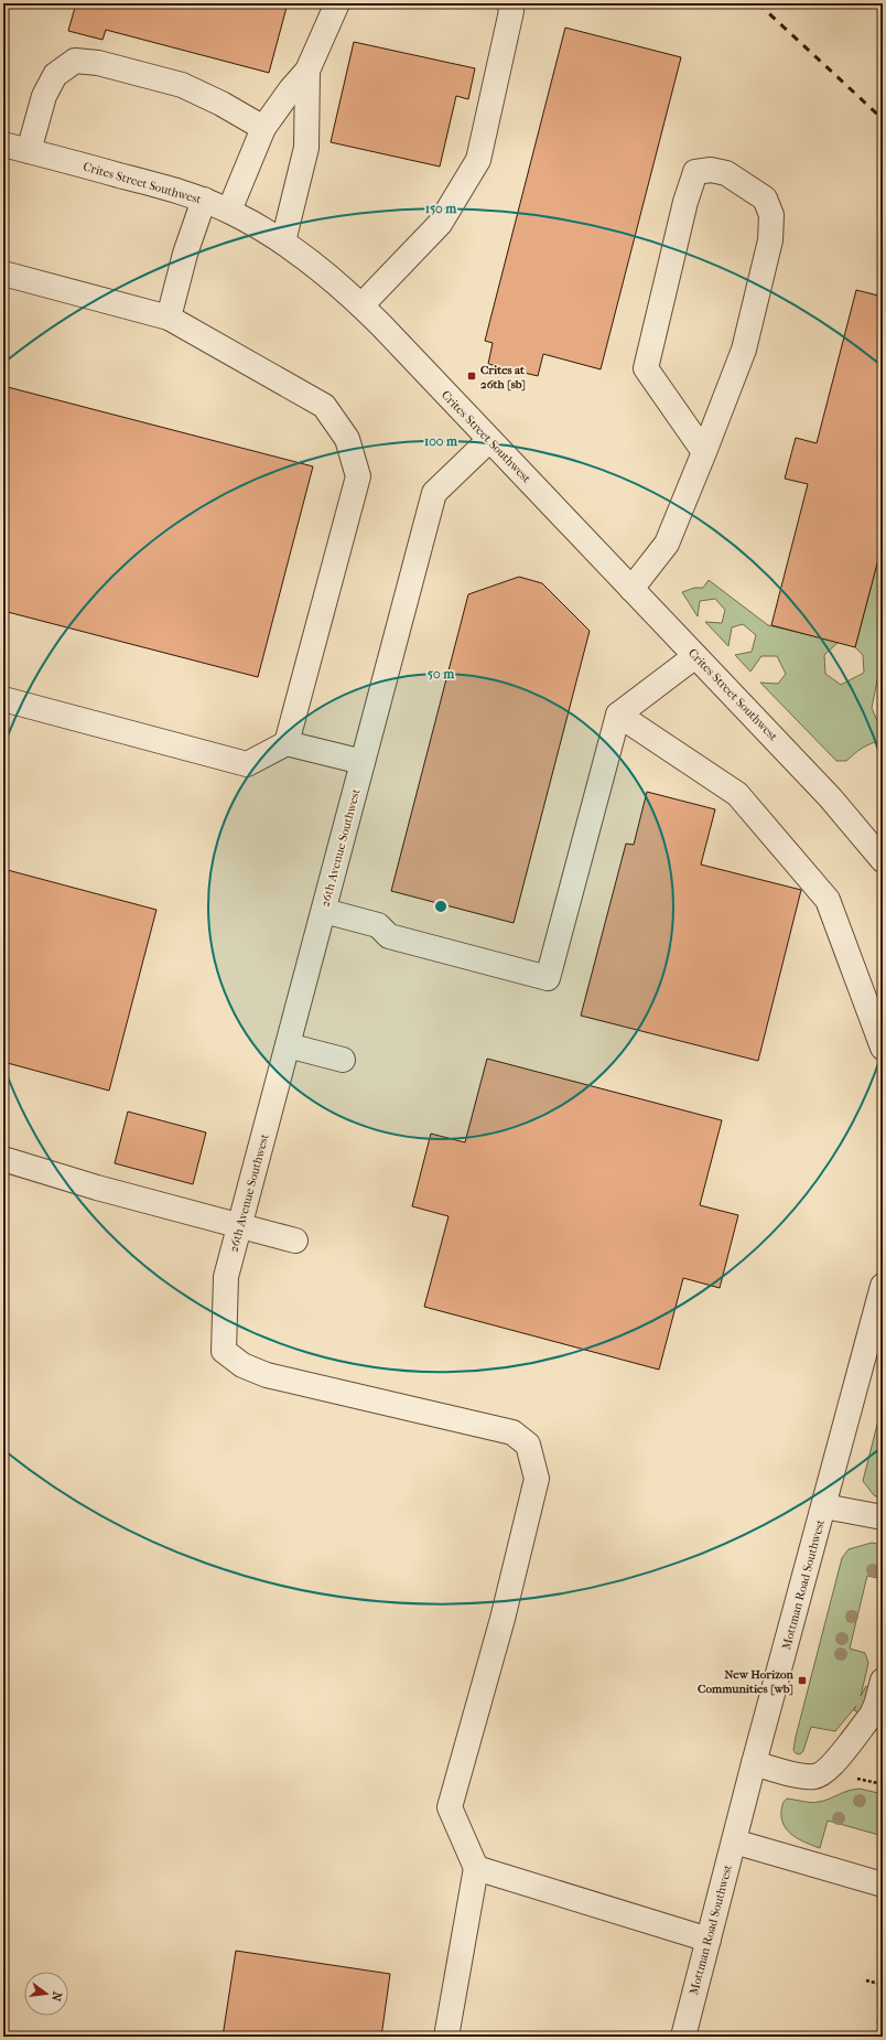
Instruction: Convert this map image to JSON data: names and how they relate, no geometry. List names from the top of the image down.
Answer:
{
  "streets": {
    "street": ["Crites Street Southwest", "26th Avenue Southwest", "Mottman Road Southwest"]
  },
  "crossings": [
    ["Crites Street Southwest", "26th Avenue Southwest"]
  ],
  "places": {
    "transit": ["Crites at 26th [sb]", "New Horizon Communities [wb]"]
  },
  "north": "right",
  "rings": ["150 m", "100 m", "50 m"]
}
